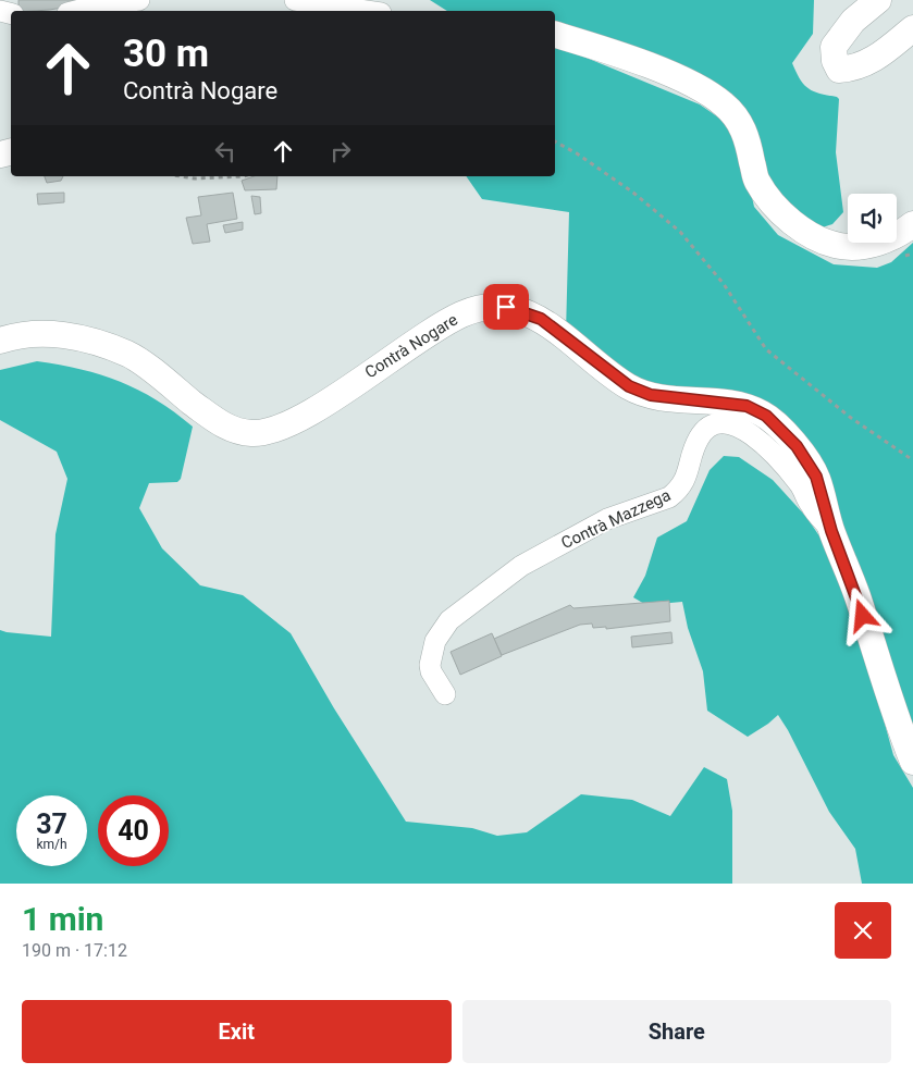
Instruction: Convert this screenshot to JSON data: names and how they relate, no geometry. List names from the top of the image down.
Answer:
{
  "streets": {
    "street": ["Contrà Nogare", "Contrà Mazzega"]
  },
  "crossings": [
    ["Contrà Nogare", "Contrà Mazzega"]
  ],
  "page": {
    "turn": ["30 m", "Contrà Nogare"],
    "speed": "37 km/h",
    "limit": "40",
    "heading": ["1 min", "190 m · 17:12"],
    "buttons": ["Exit", "Share"]
  }
}
